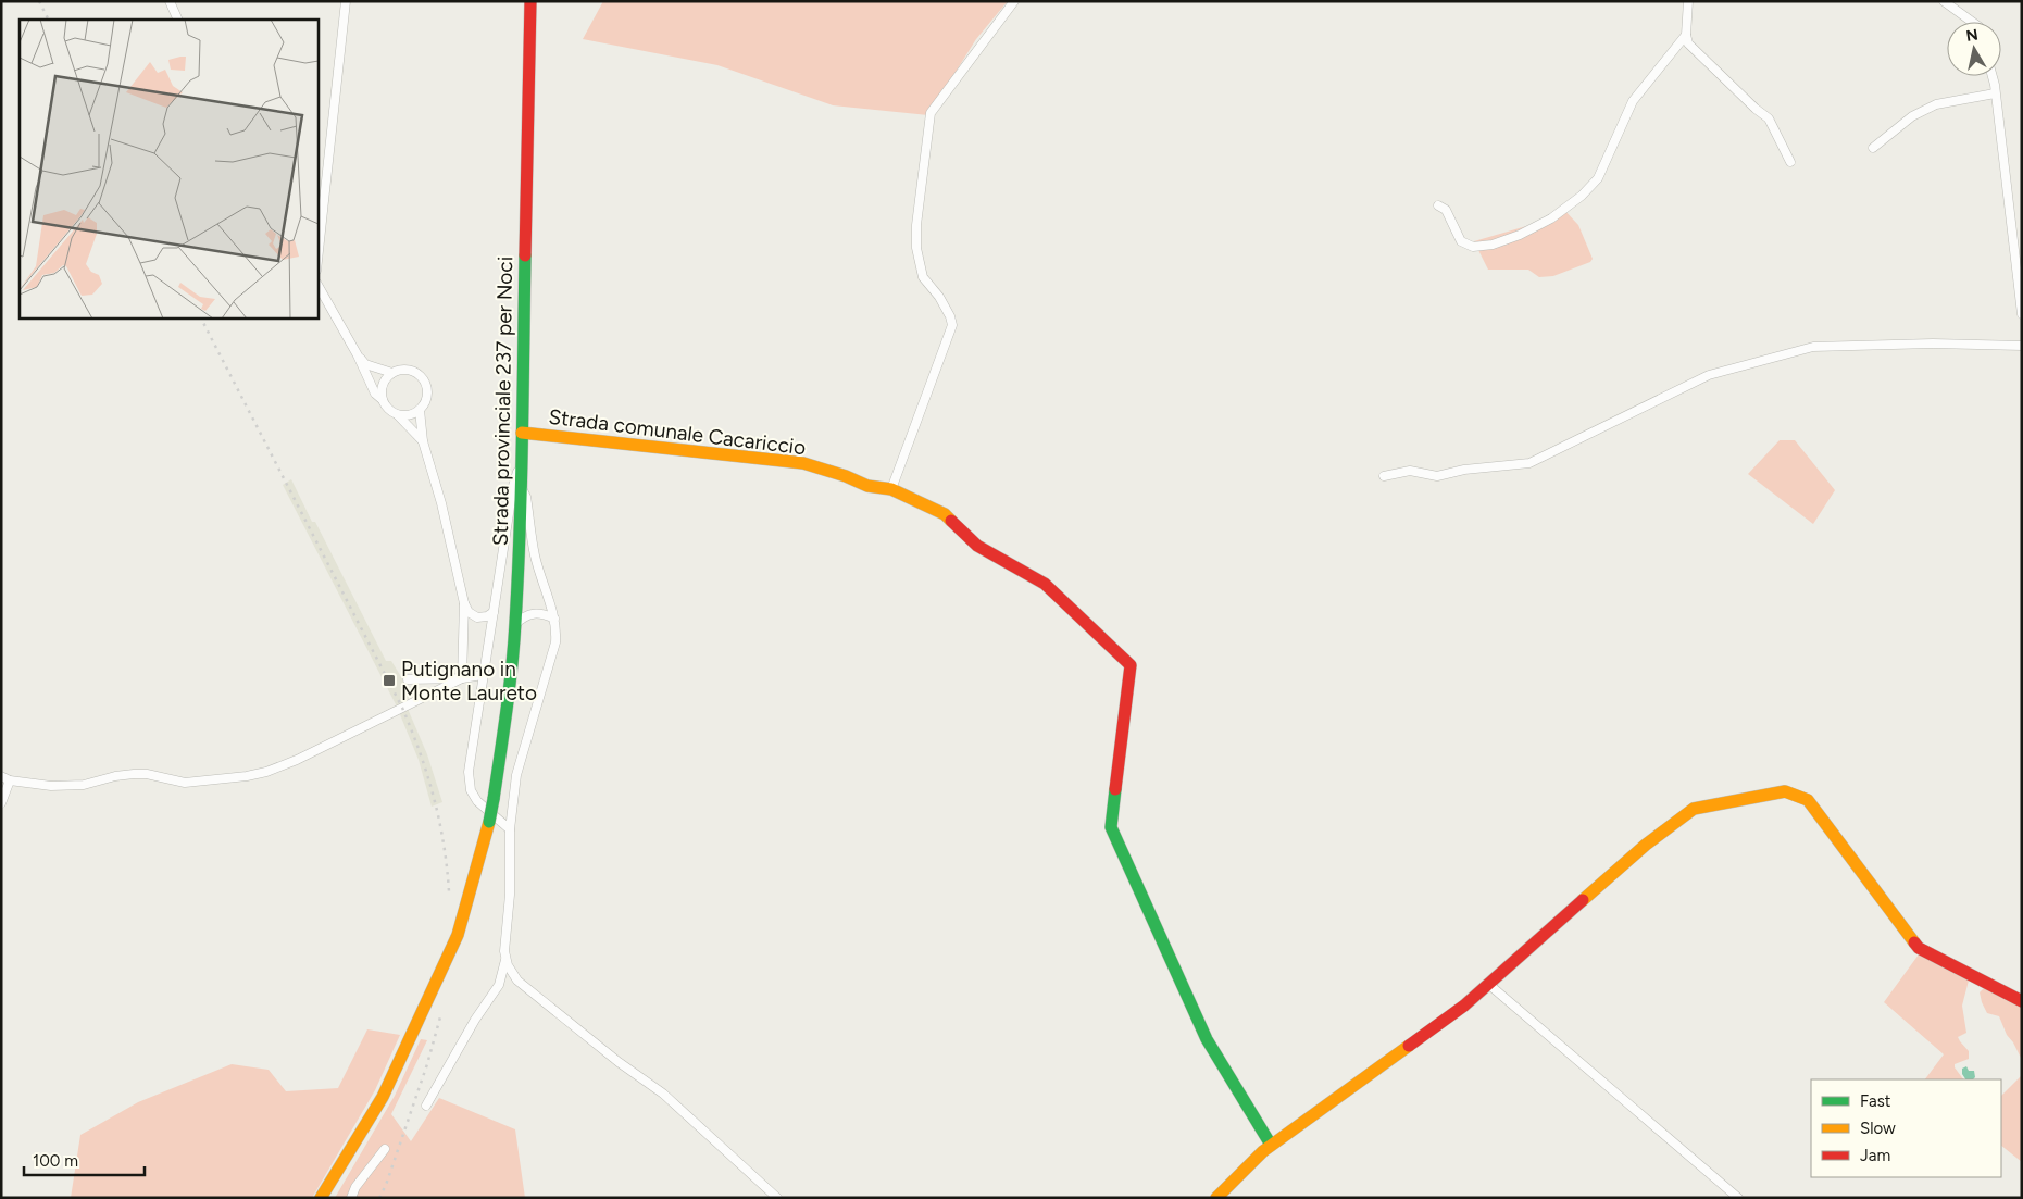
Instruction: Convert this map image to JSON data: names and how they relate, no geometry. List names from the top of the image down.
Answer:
{
  "streets": {
    "street": ["Strada provinciale 237 per Noci", "Strada comunale Cacariccio"]
  },
  "crossings": [
    ["Strada provinciale 237 per Noci", "Strada comunale Cacariccio"]
  ],
  "places": {
    "transit": ["Putignano in Monte Laureto"]
  },
  "legend": ["Fast", "Slow", "Jam"],
  "scale_bar": "100 m",
  "north": "top"
}
